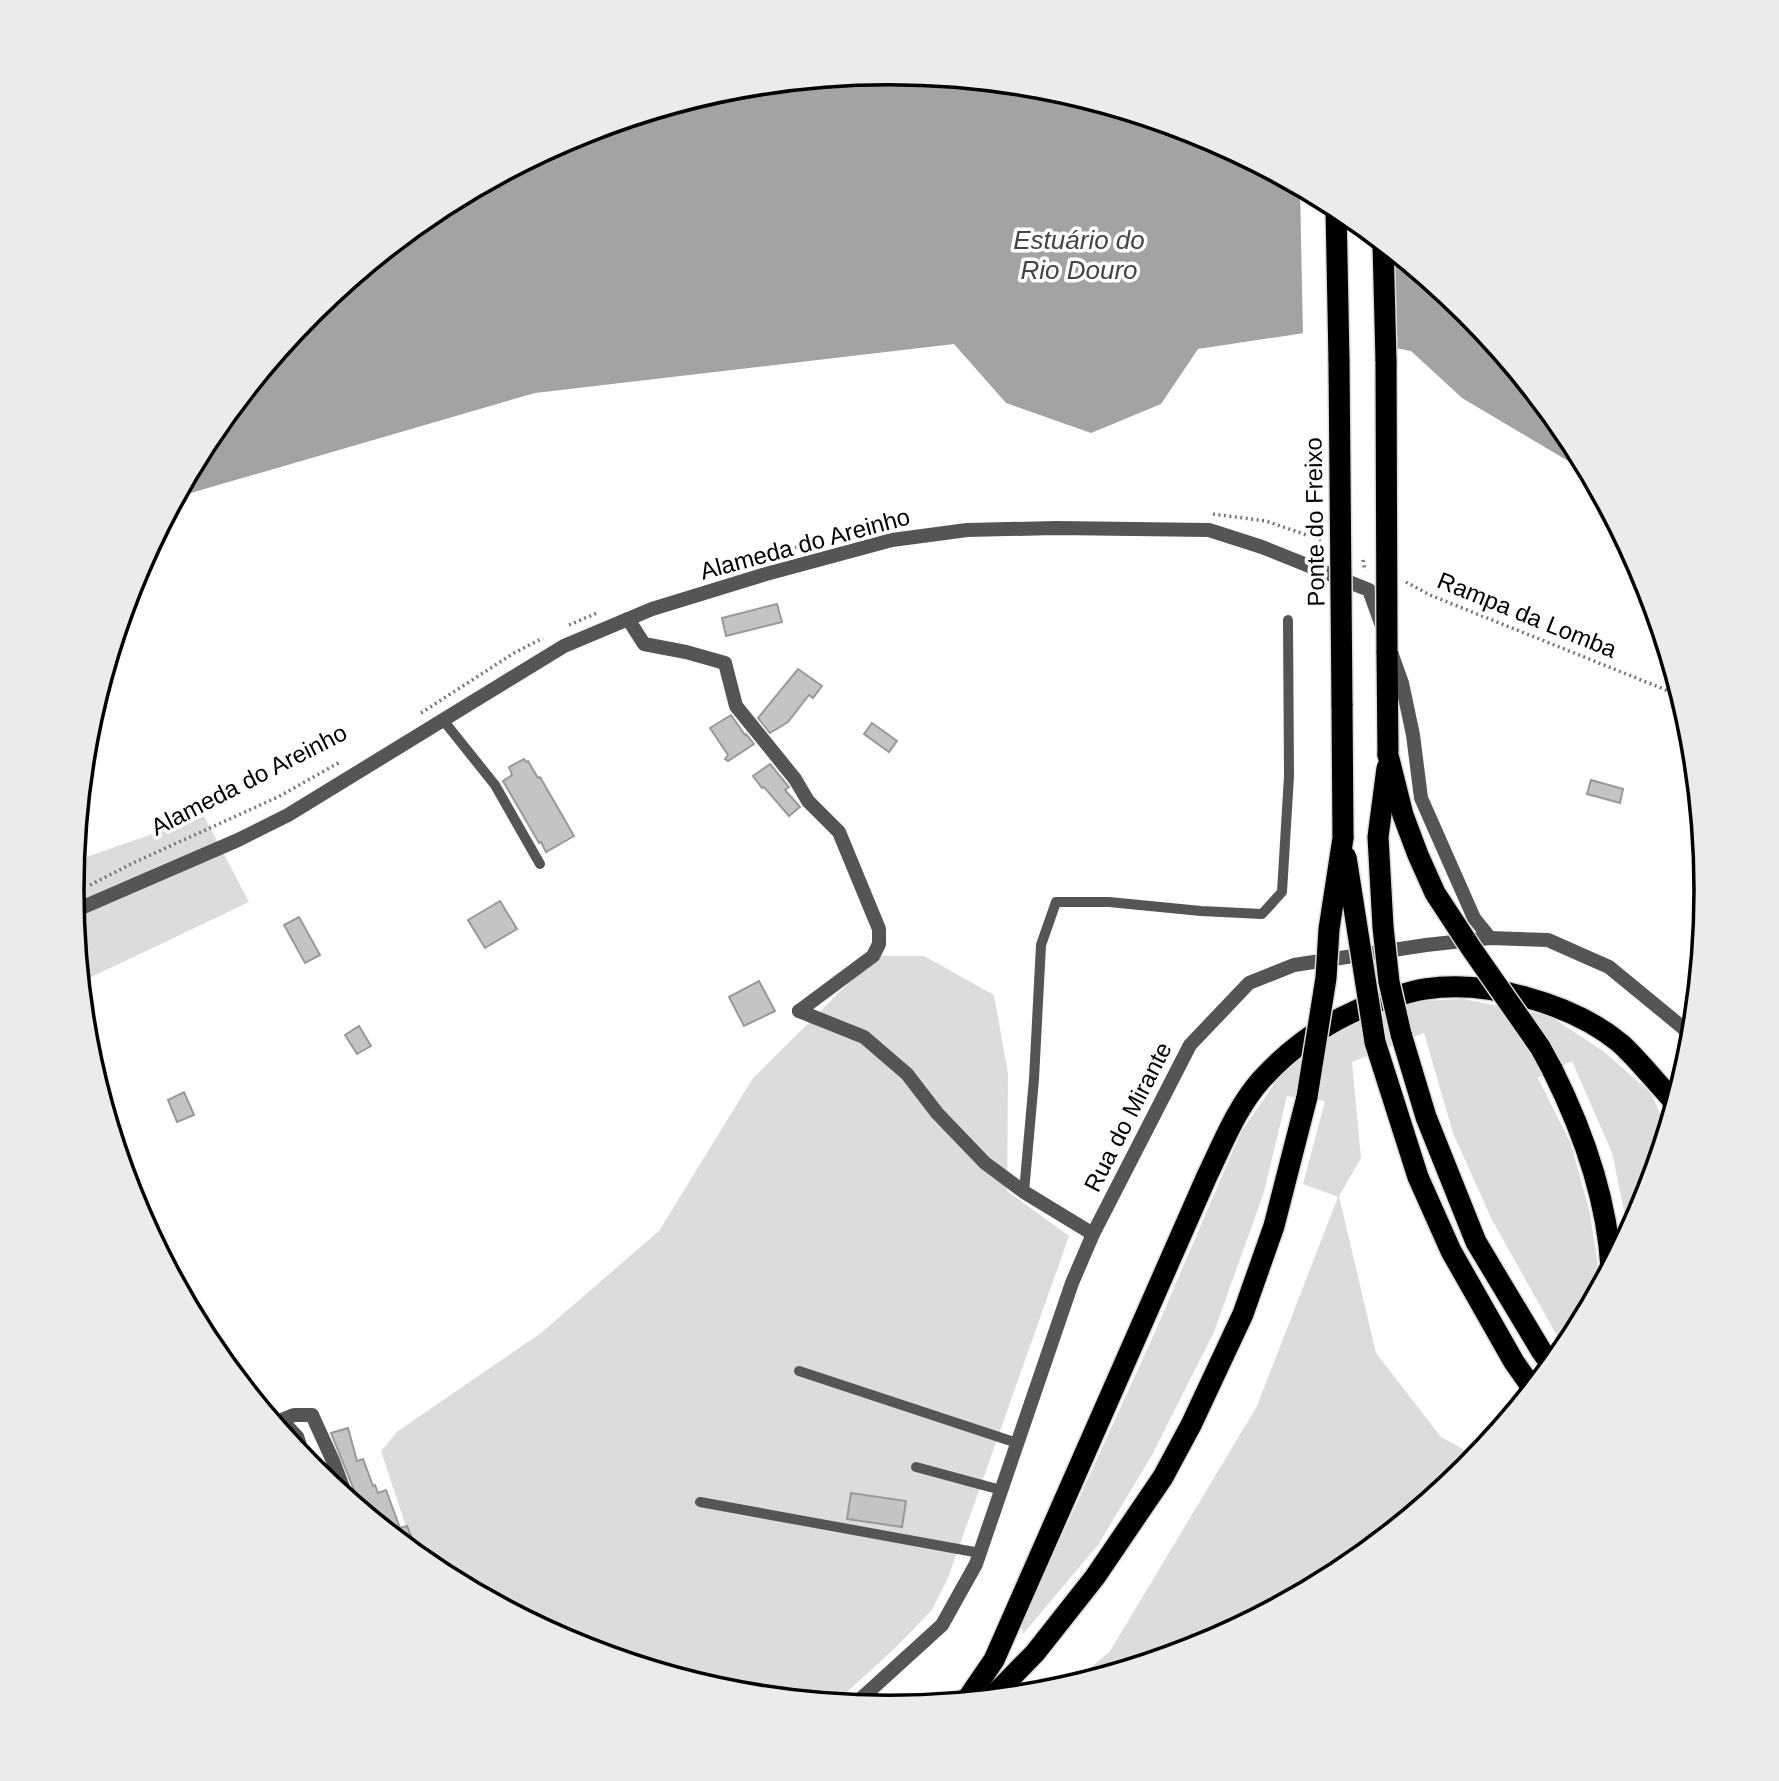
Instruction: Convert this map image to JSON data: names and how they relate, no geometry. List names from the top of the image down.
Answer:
{
  "streets": {
    "highway": ["Ponte do Freixo"],
    "street": ["Alameda do Areinho", "Rua do Mirante"],
    "path": ["Rampa da Lomba"]
  },
  "crossings": [
    ["Alameda do Areinho", "Rua do Mirante"]
  ],
  "water": ["Estuário do Rio Douro"]
}
